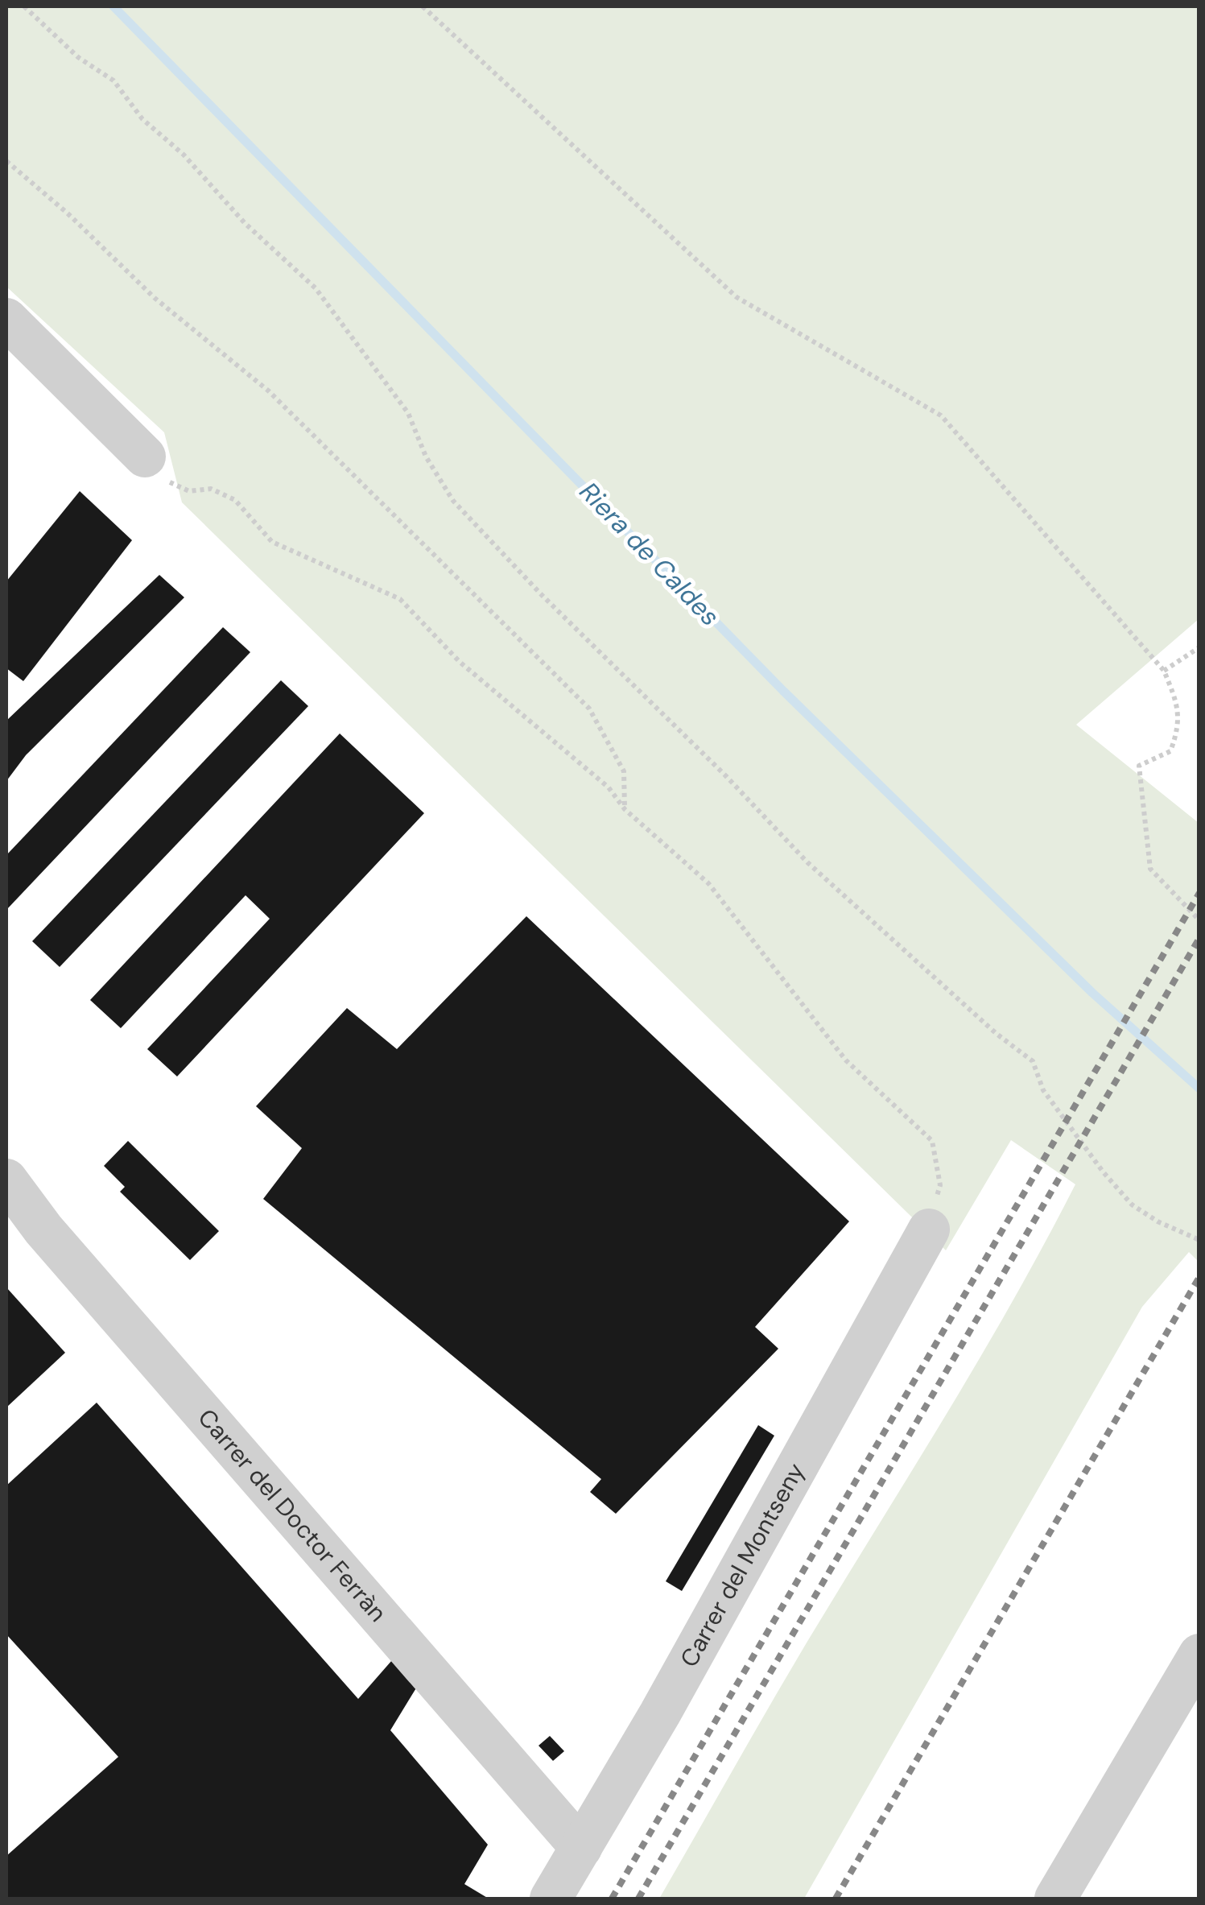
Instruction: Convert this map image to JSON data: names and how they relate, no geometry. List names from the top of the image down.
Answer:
{
  "streets": {
    "street": ["Carrer del Doctor Ferràn", "Carrer del Montseny"]
  },
  "crossings": [
    ["Carrer del Doctor Ferràn", "Carrer del Montseny"]
  ],
  "water": ["Riera de Caldes"]
}
